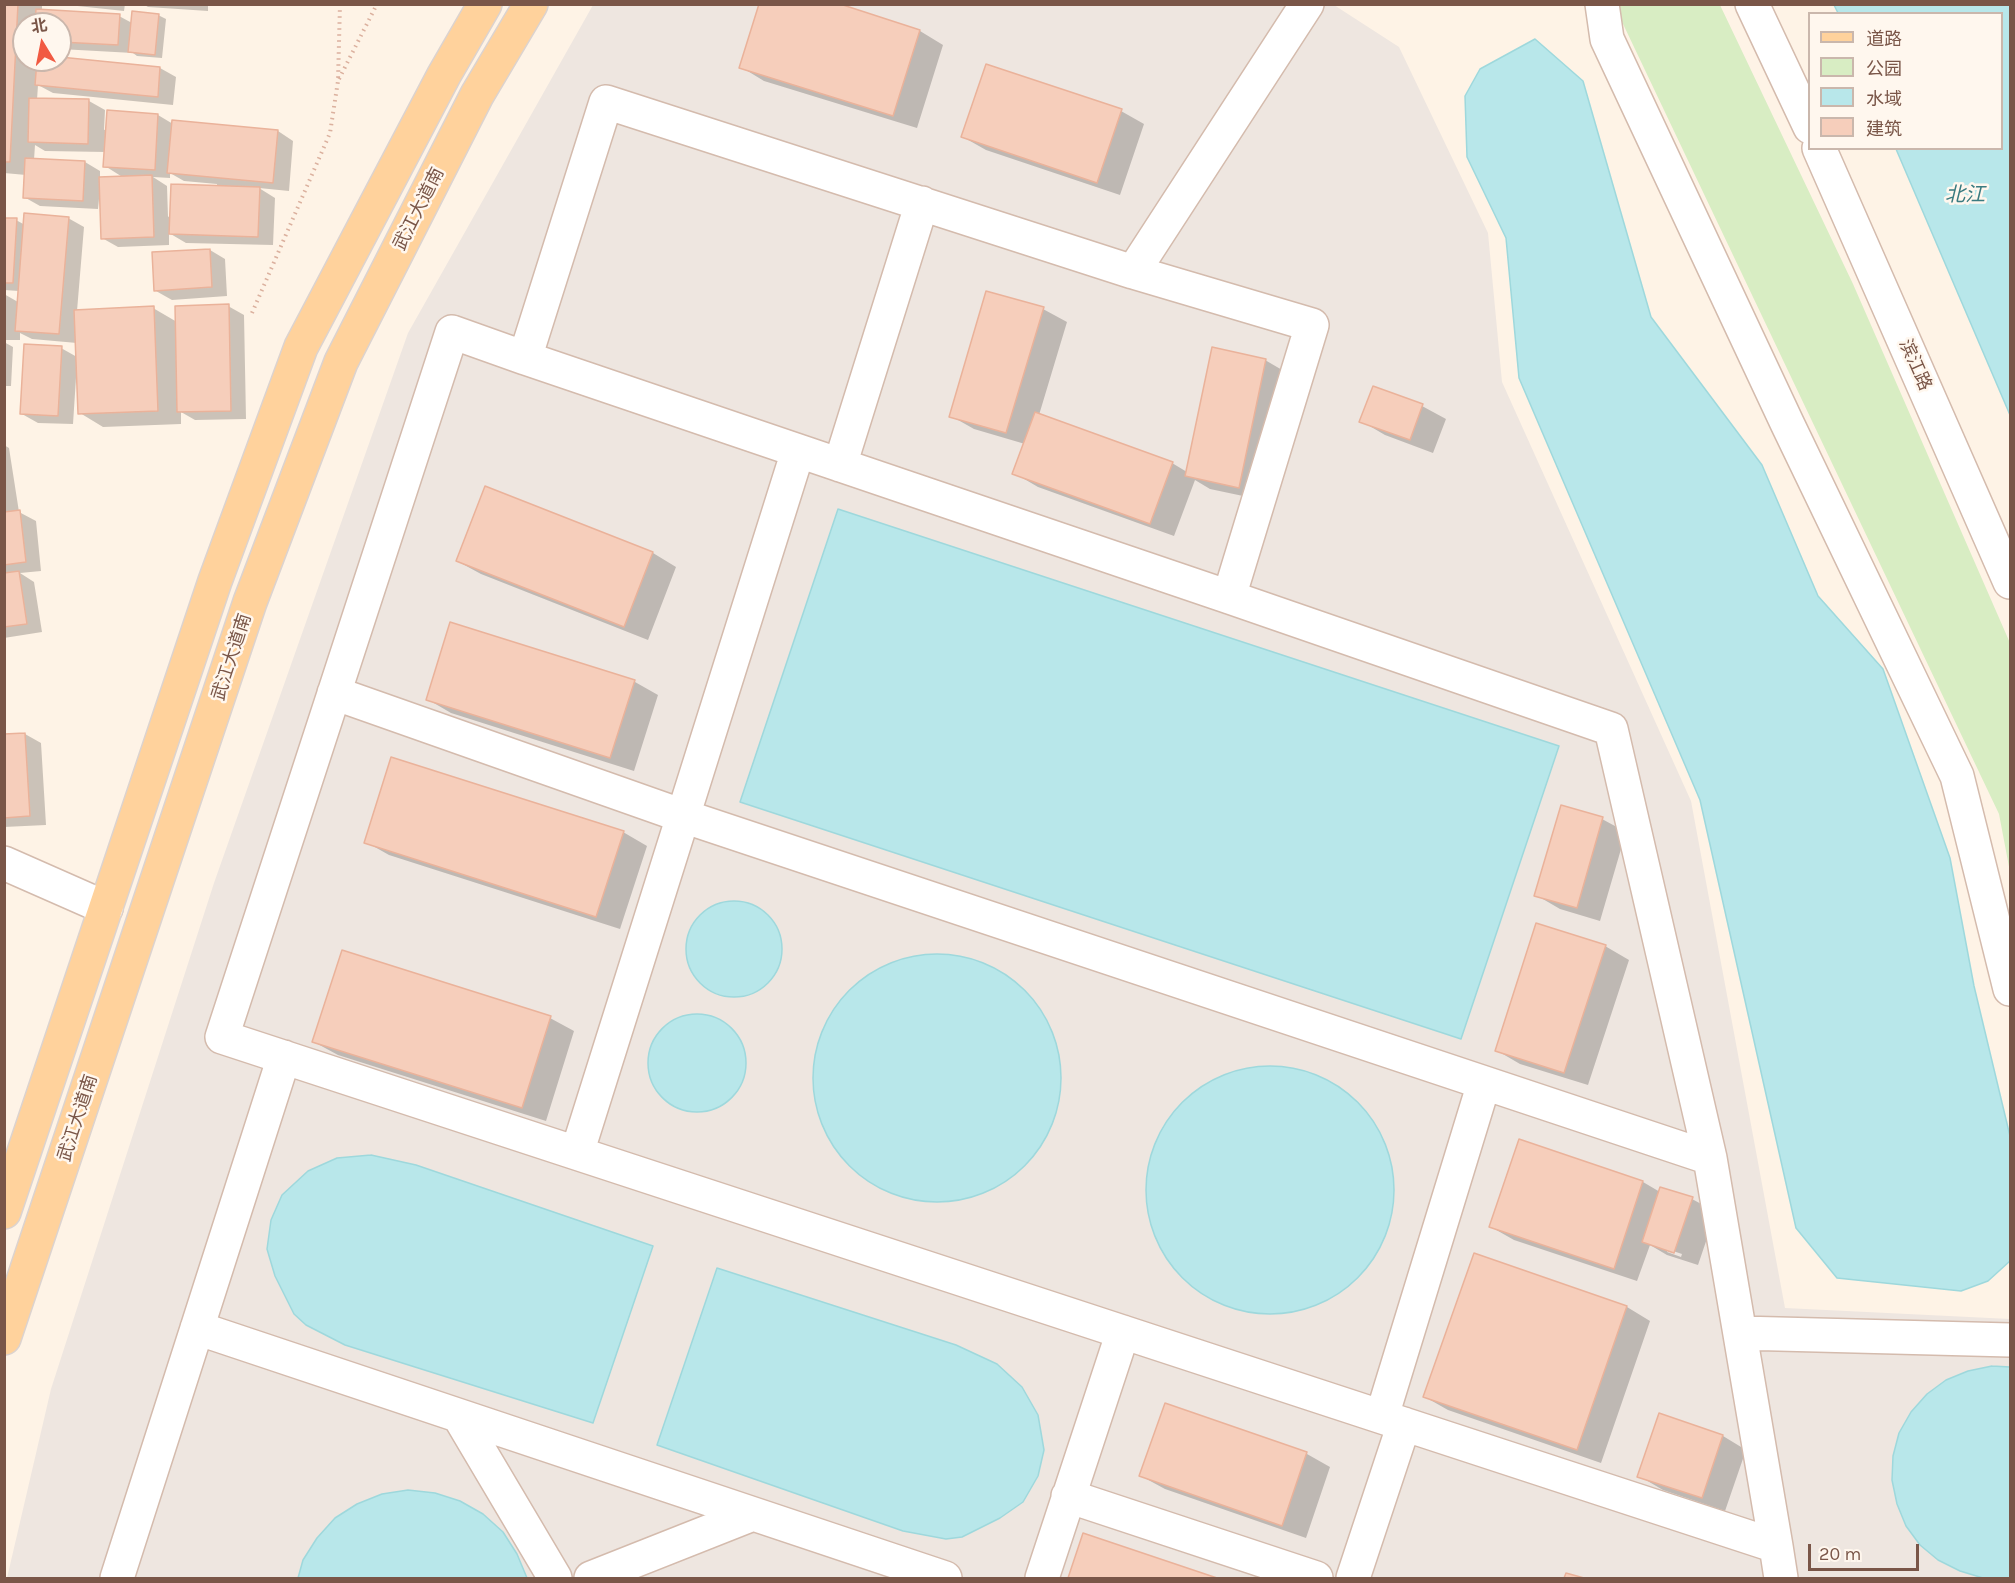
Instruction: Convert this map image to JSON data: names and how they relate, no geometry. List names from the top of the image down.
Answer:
{
  "streets": {
    "main road": ["武江大道南"],
    "street": ["滨江路"]
  },
  "water": ["北江"],
  "legend": [
    "道路",
    "公园",
    "水域",
    "建筑"
  ],
  "scale_bar": "20 m",
  "north": "top"
}
